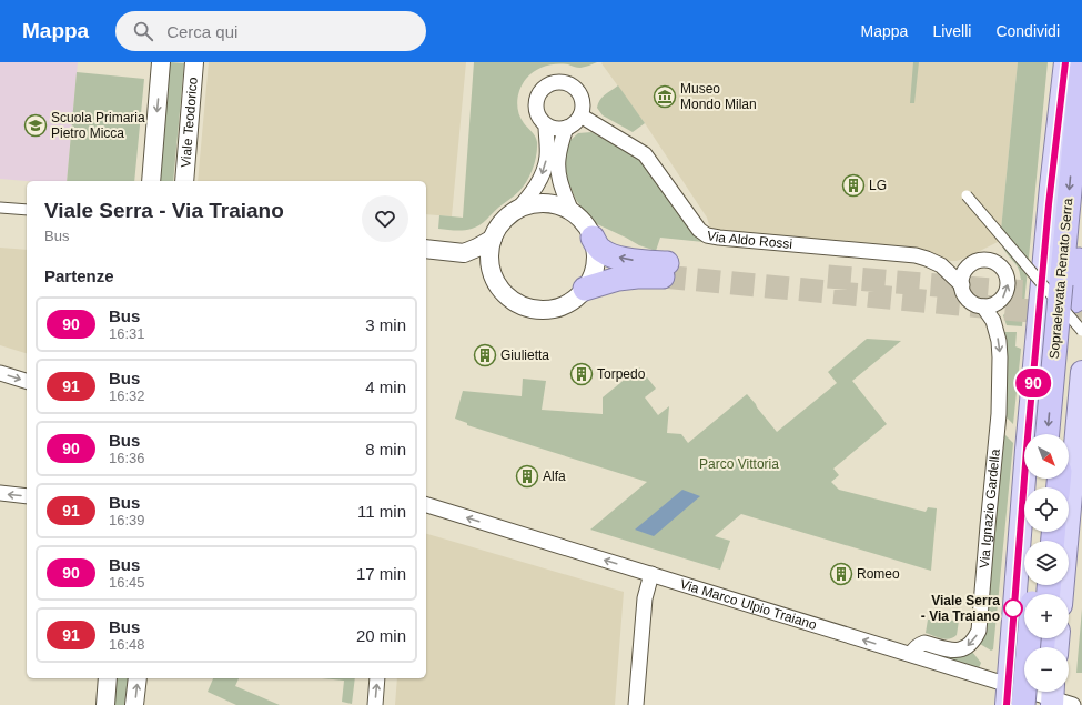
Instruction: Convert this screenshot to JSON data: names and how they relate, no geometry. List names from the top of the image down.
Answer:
{
  "streets": {
    "highway": ["Sopraelevata Renato Serra"],
    "street": [
      "Viale Teodorico",
      "Via Aldo Rossi",
      "Via Ignazio Gardella",
      "Via Marco Ulpio Traiano"
    ]
  },
  "crossings": [
    ["Via Aldo Rossi", "Via Ignazio Gardella"],
    ["Via Ignazio Gardella", "Via Marco Ulpio Traiano"]
  ],
  "one_way": ["Via Ignazio Gardella", "Via Marco Ulpio Traiano"],
  "parks": ["Parco Vittoria"],
  "places": {
    "museum": ["Museo Mondo Milan"],
    "school or university": ["Scuola Primaria Pietro Micca"],
    "building": [
      "LG",
      "Giulietta",
      "Torpedo",
      "Alfa",
      "Romeo"
    ],
    "other": ["Viale Serra - Via Traiano"]
  },
  "lines": ["bus line 90"],
  "north": "bottom right",
  "page": {
    "header": "Mappa",
    "search": "Cerca qui",
    "nav": ["Mappa", "Livelli", "Condividi"],
    "on_map": "90",
    "heading": [
      ["Viale Serra - Via Traiano", "Bus"],
      "Partenze"
    ],
    "list": [
      {
        "mark": "90",
        "name": "Bus",
        "note": "16:31",
        "value": "3 min"
      },
      {
        "mark": "91",
        "name": "Bus",
        "note": "16:32",
        "value": "4 min"
      },
      {
        "mark": "90",
        "name": "Bus",
        "note": "16:36",
        "value": "8 min"
      },
      {
        "mark": "91",
        "name": "Bus",
        "note": "16:39",
        "value": "11 min"
      },
      {
        "mark": "90",
        "name": "Bus",
        "note": "16:45",
        "value": "17 min"
      },
      {
        "mark": "91",
        "name": "Bus",
        "note": "16:48",
        "value": "20 min"
      }
    ],
    "map_buttons": ["+", "−"]
  }
}
